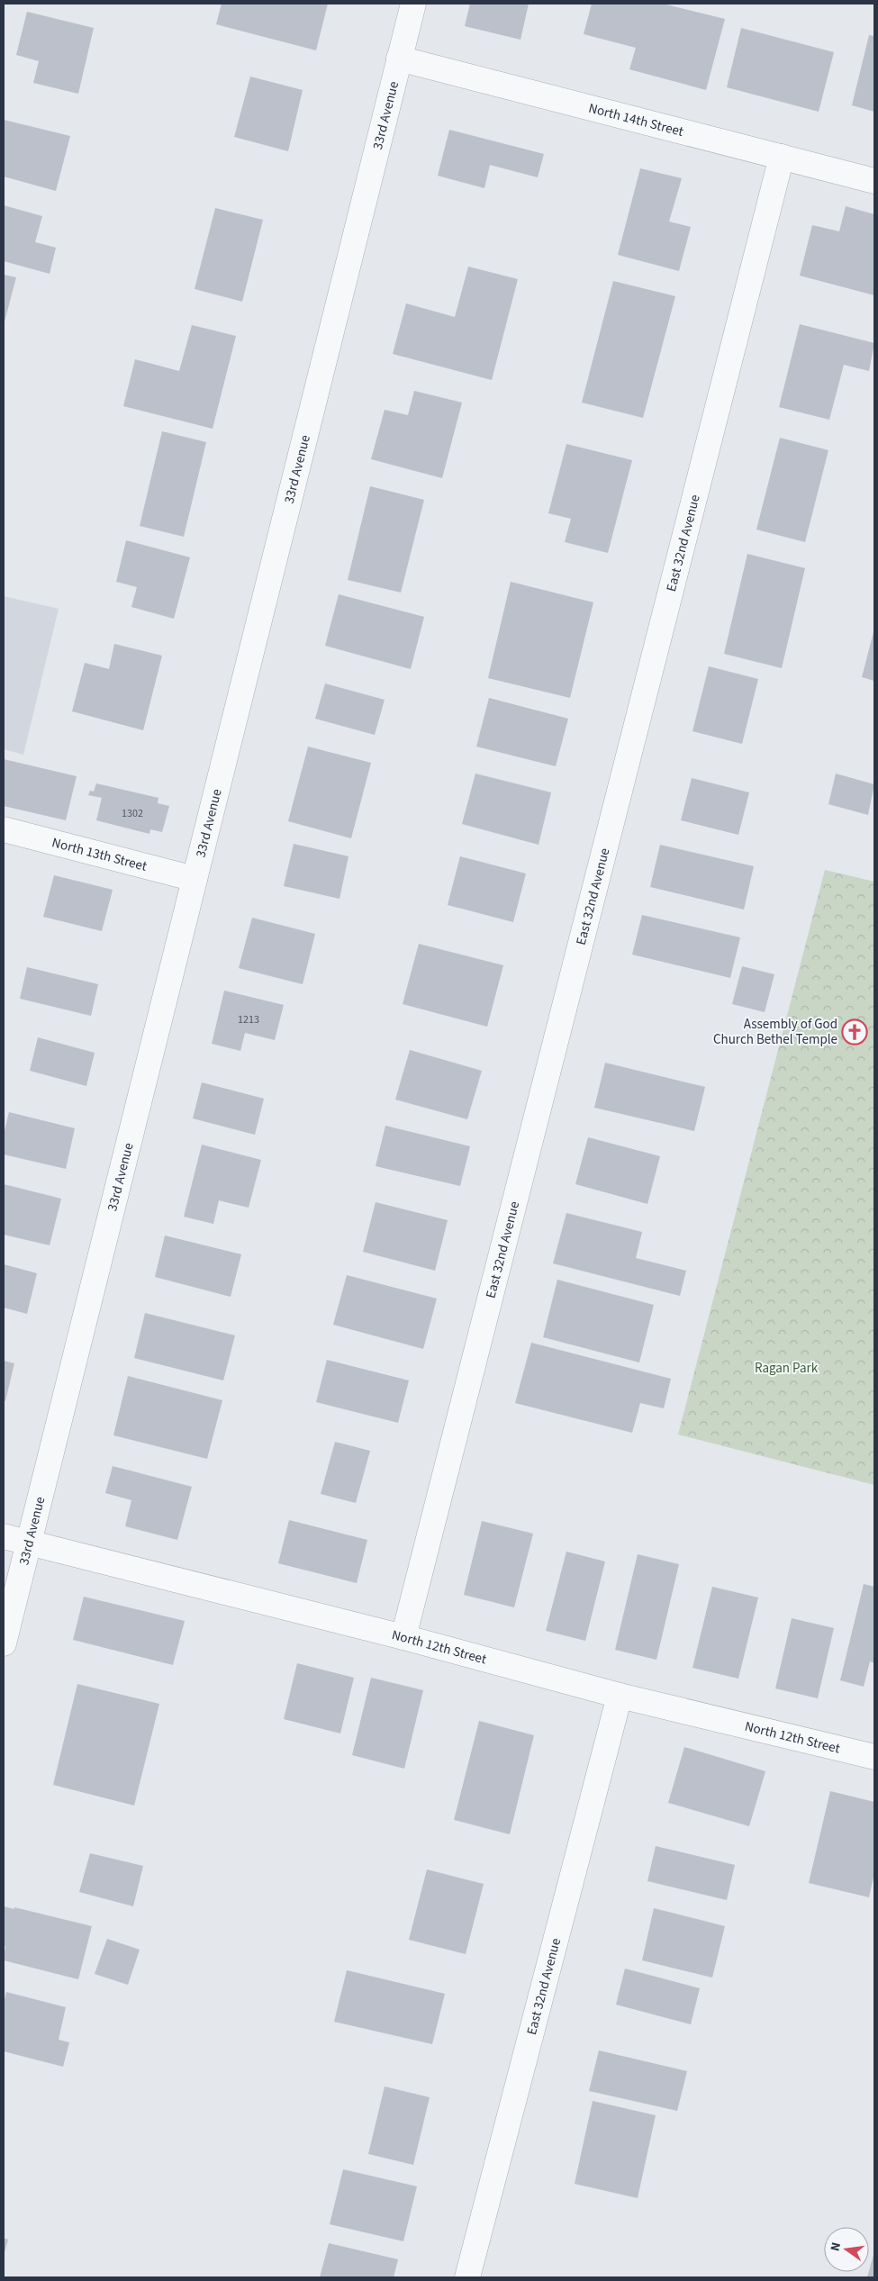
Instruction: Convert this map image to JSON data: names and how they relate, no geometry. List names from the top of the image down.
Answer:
{
  "streets": {
    "street": [
      "33rd Avenue",
      "North 14th Street",
      "East 32nd Avenue",
      "North 13th Street",
      "North 12th Street"
    ]
  },
  "crossings": [
    ["33rd Avenue", "North 14th Street"],
    ["33rd Avenue", "North 13th Street"],
    ["33rd Avenue", "North 12th Street"],
    ["North 14th Street", "East 32nd Avenue"],
    ["East 32nd Avenue", "North 12th Street"]
  ],
  "parks": ["Ragan Park"],
  "places": {
    "church": ["Assembly of God Church Bethel Temple"]
  },
  "house_numbers": ["1302", "1213"],
  "north": "left"
}
